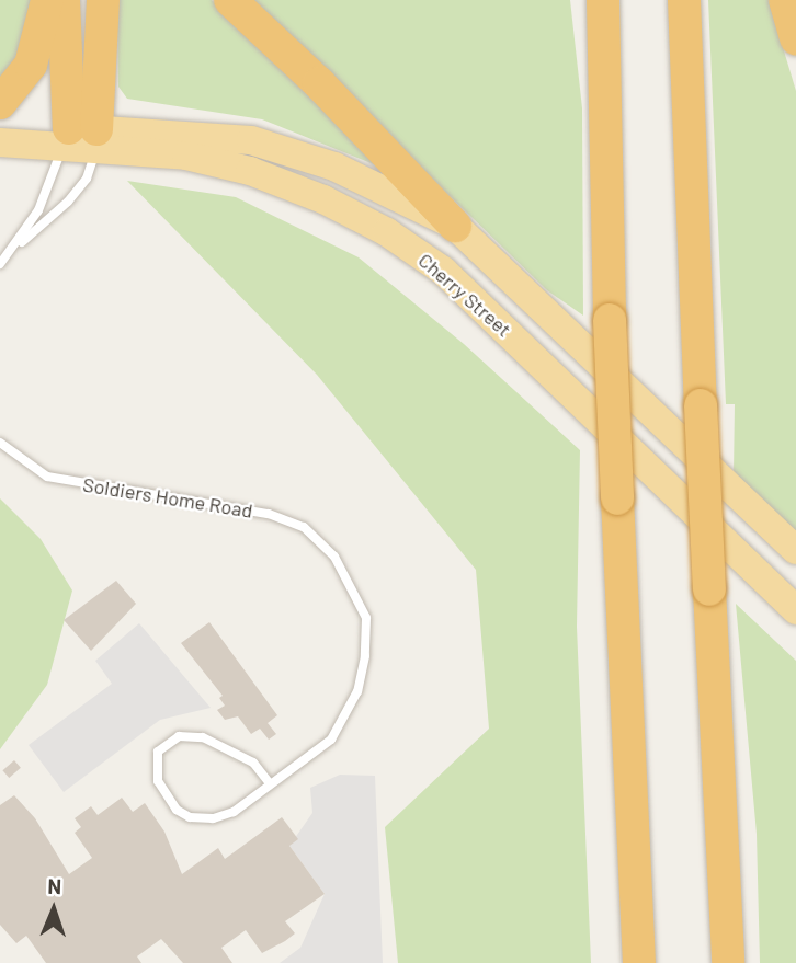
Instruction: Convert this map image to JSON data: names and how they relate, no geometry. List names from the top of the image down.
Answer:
{
  "streets": {
    "main road": ["Cherry Street"],
    "lane": ["Soldiers Home Road"]
  },
  "north": "top"
}
